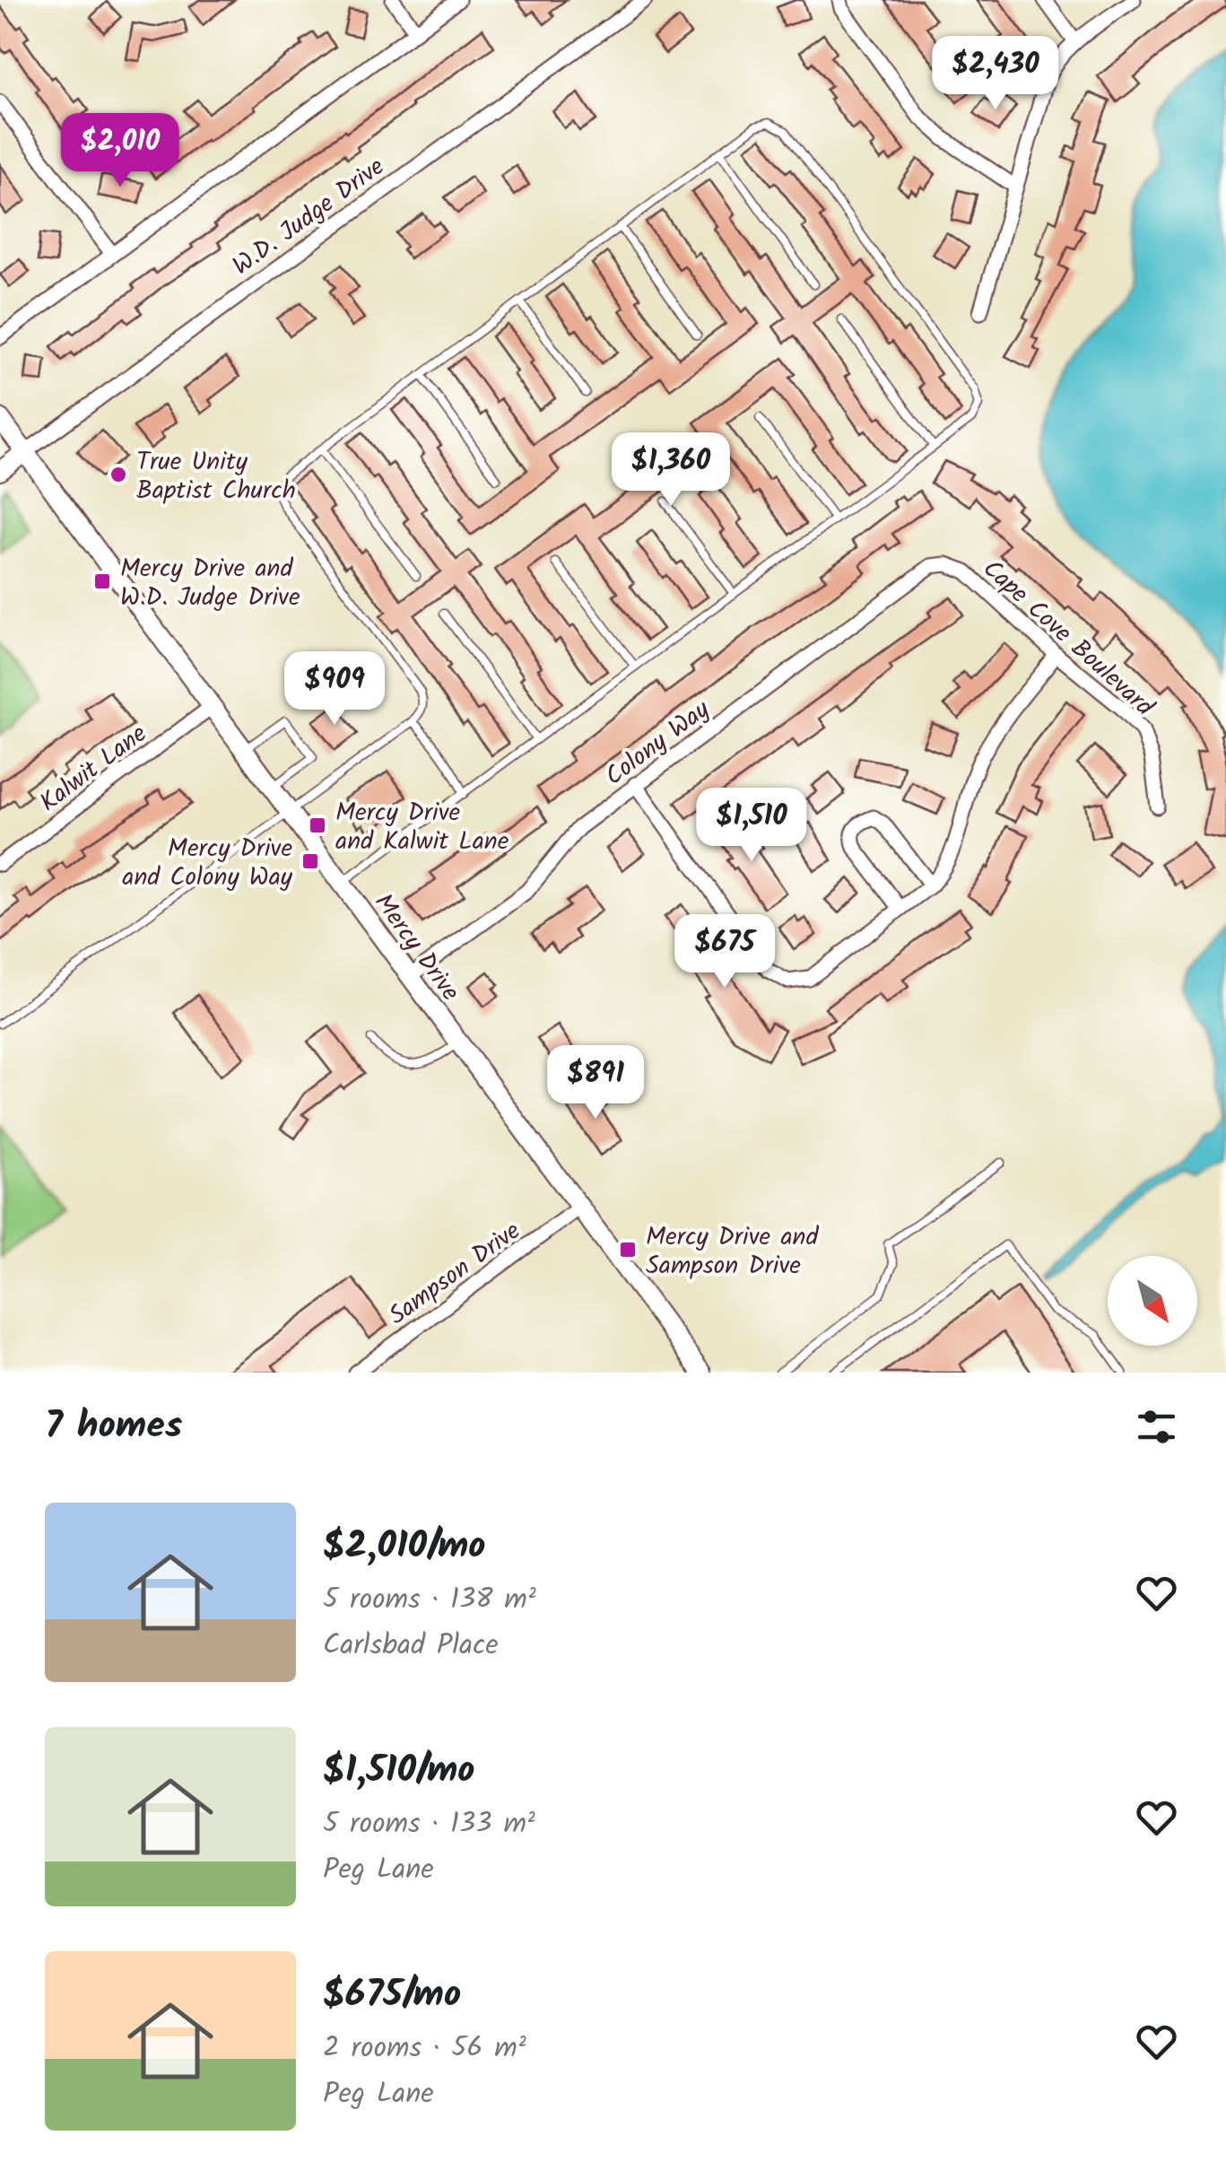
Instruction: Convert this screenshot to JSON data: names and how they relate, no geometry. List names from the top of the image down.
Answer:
{
  "streets": {
    "street": [
      "W.D. Judge Drive",
      "Cape Cove Boulevard",
      "Colony Way",
      "Kalwit Lane",
      "Mercy Drive",
      "Sampson Drive"
    ]
  },
  "crossings": [
    ["W.D. Judge Drive", "Mercy Drive"],
    ["Cape Cove Boulevard", "Colony Way"],
    ["Colony Way", "Mercy Drive"],
    ["Kalwit Lane", "Mercy Drive"],
    ["Mercy Drive", "Sampson Drive"]
  ],
  "places": {
    "other": ["True Unity Baptist Church"],
    "transit": [
      "Mercy Drive and W.D. Judge Drive",
      "Mercy Drive and Kalwit Lane",
      "Mercy Drive and Colony Way",
      "Mercy Drive and Sampson Drive"
    ]
  },
  "north": "bottom right",
  "page": {
    "price": [
      "$2,430",
      "$2,010",
      "$1,360",
      "$909",
      "$1,510",
      "$675",
      "$891"
    ],
    "heading": "7 homes",
    "list": [
      {
        "name": "$2,010/mo",
        "note": "5 rooms · 138 m² · Carlsbad Place"
      },
      {
        "name": "$1,510/mo",
        "note": "5 rooms · 133 m² · Peg Lane"
      },
      {
        "name": "$675/mo",
        "note": "2 rooms · 56 m² · Peg Lane"
      }
    ]
  }
}
